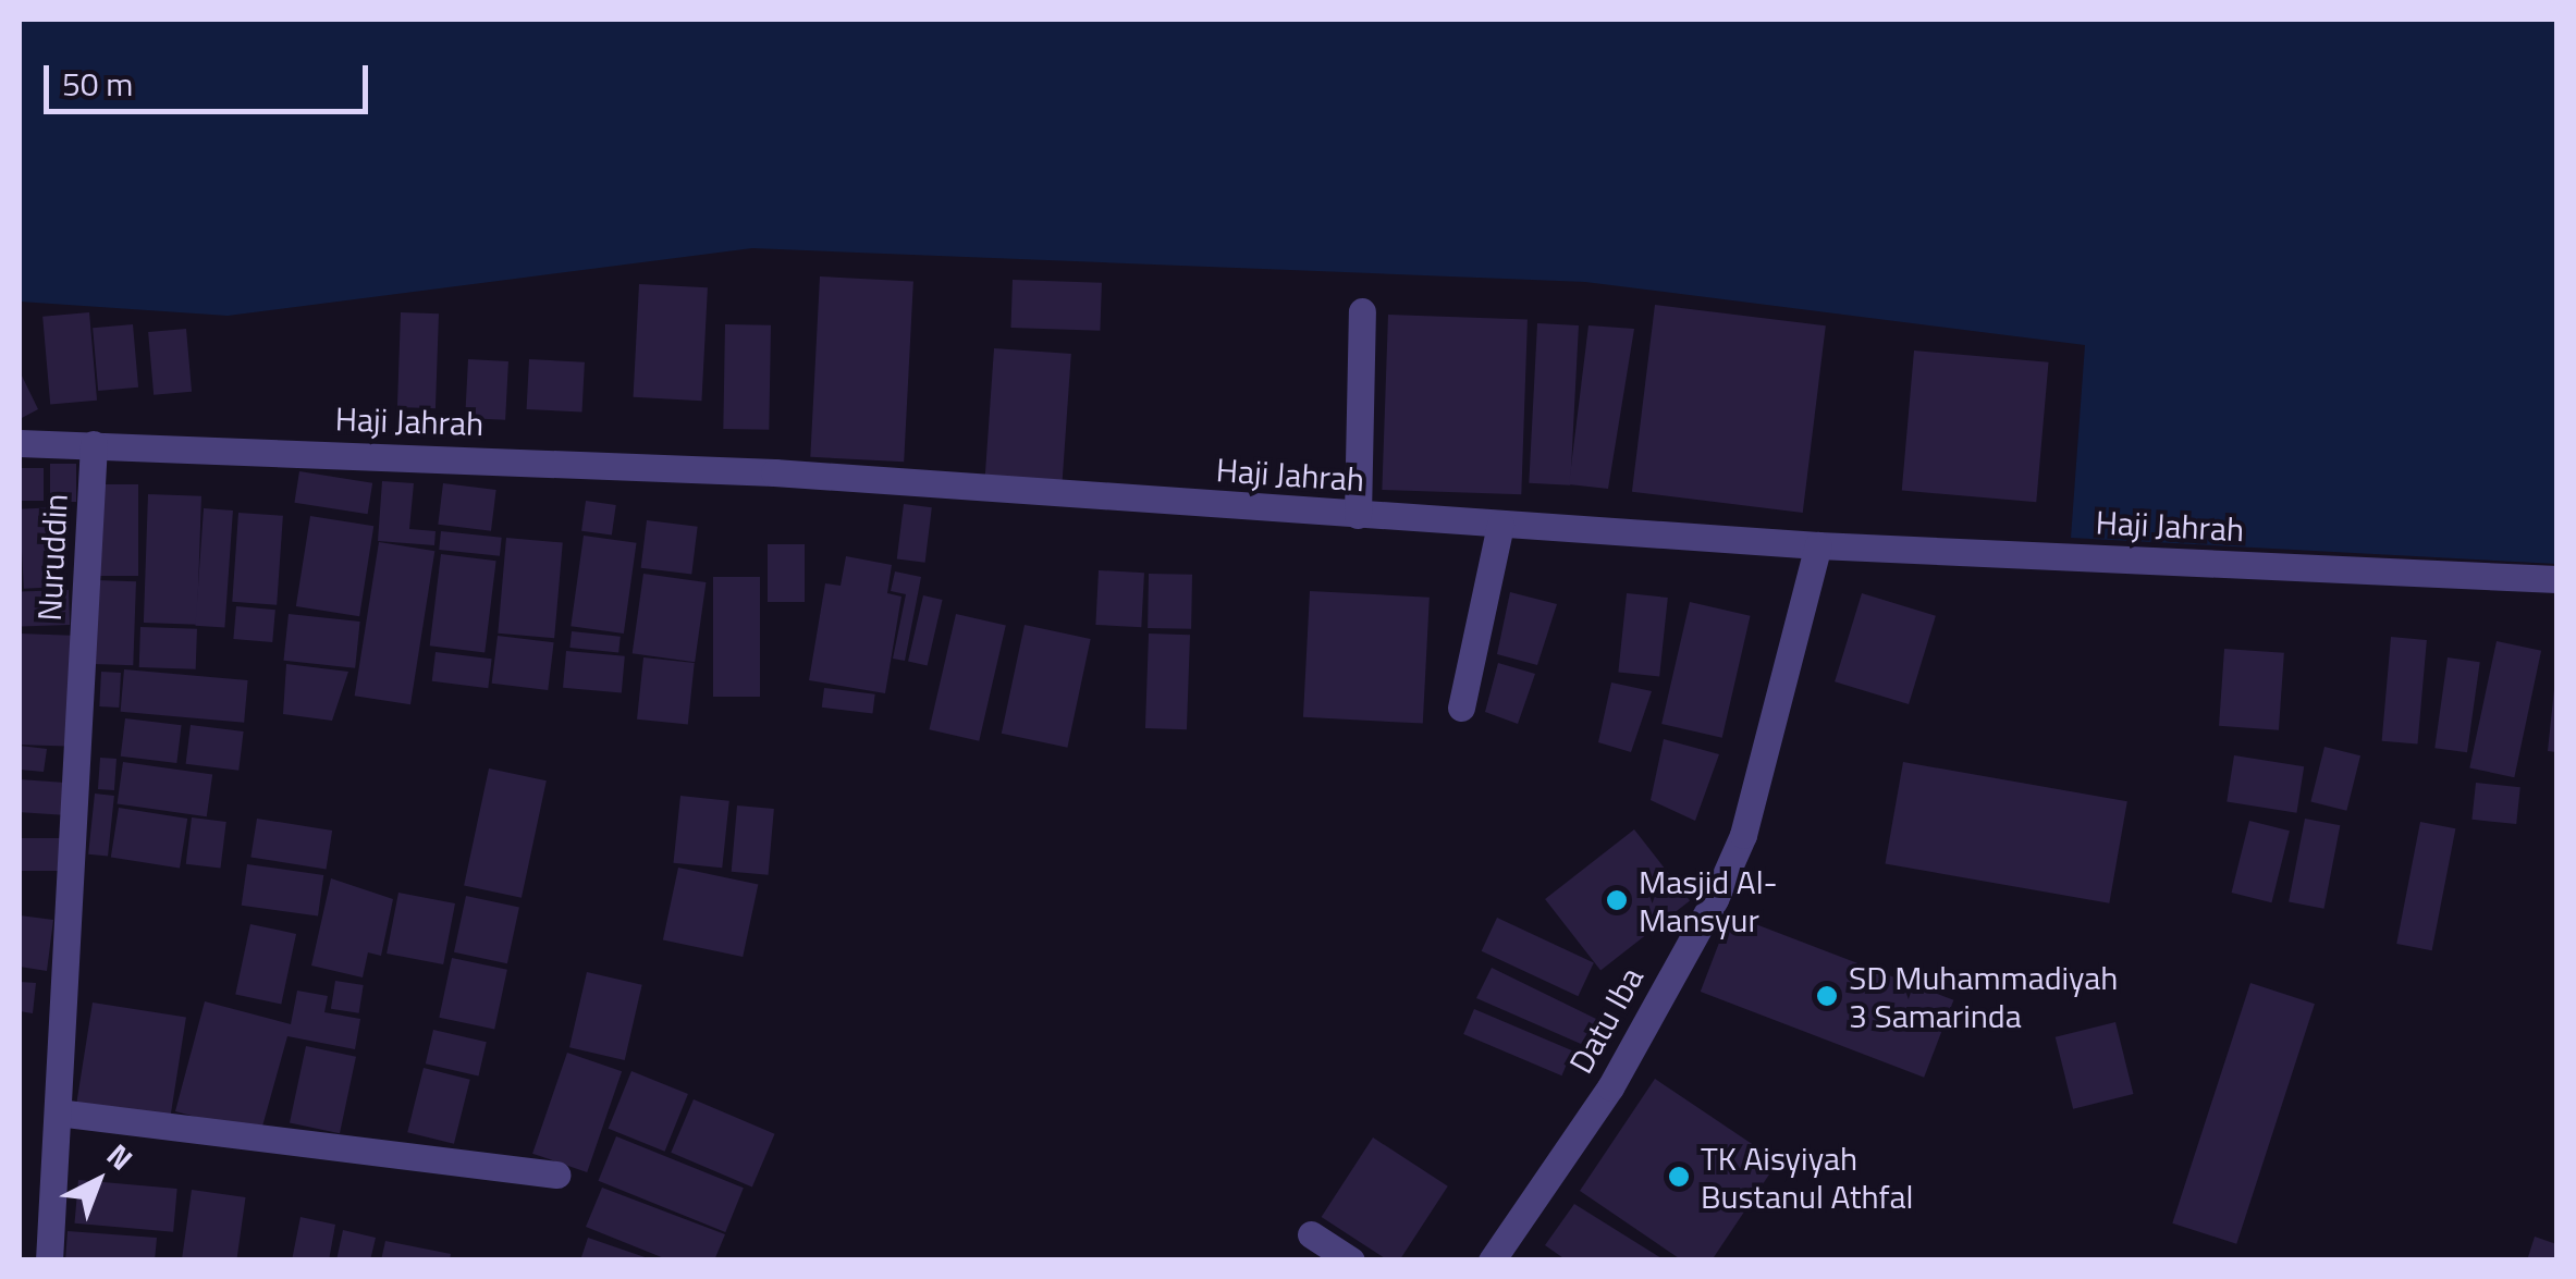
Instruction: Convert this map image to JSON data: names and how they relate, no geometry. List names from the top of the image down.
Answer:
{
  "streets": {
    "street": ["Haji Jahrah", "Nuruddin", "Datu Iba"]
  },
  "crossings": [
    ["Haji Jahrah", "Nuruddin"],
    ["Haji Jahrah", "Datu Iba"]
  ],
  "places": ["Masjid Al- Mansyur", "SD Muhammadiyah 3 Samarinda", "TK Aisyiyah Bustanul Athfal"],
  "scale_bar": "50 m",
  "north": "top right"
}
